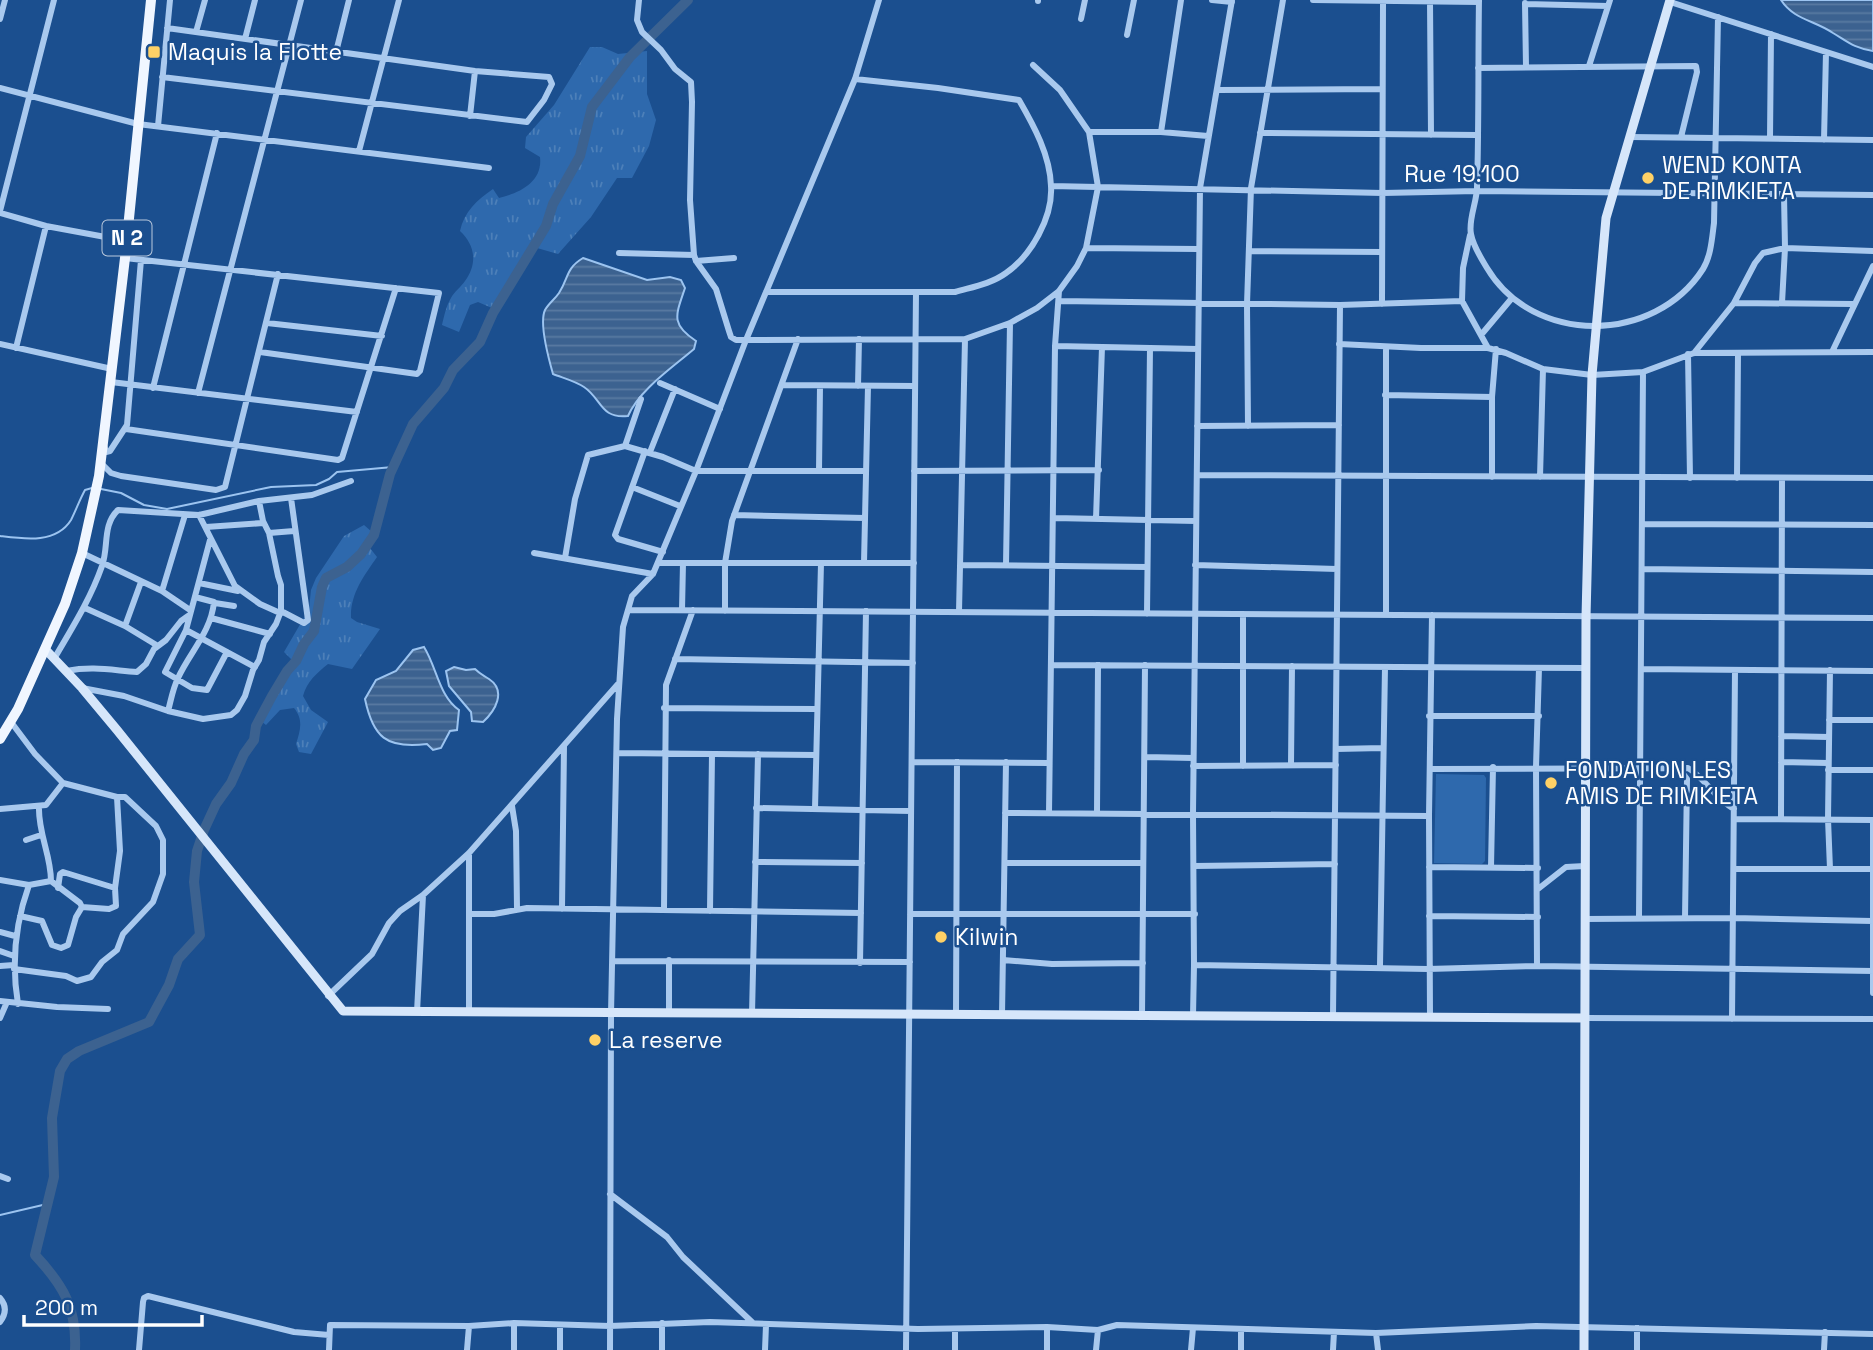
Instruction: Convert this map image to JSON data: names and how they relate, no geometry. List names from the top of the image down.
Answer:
{
  "streets": {
    "main road": ["N 2"],
    "street": ["Rue 19.100"]
  },
  "places": {
    "transit": ["Maquis la Flotte"],
    "other": [
      "WEND KONTA DE RIMKIETA",
      "FONDATION LES AMIS DE RIMKIETA",
      "Kilwin",
      "La reserve"
    ]
  },
  "scale_bar": "200 m"
}
